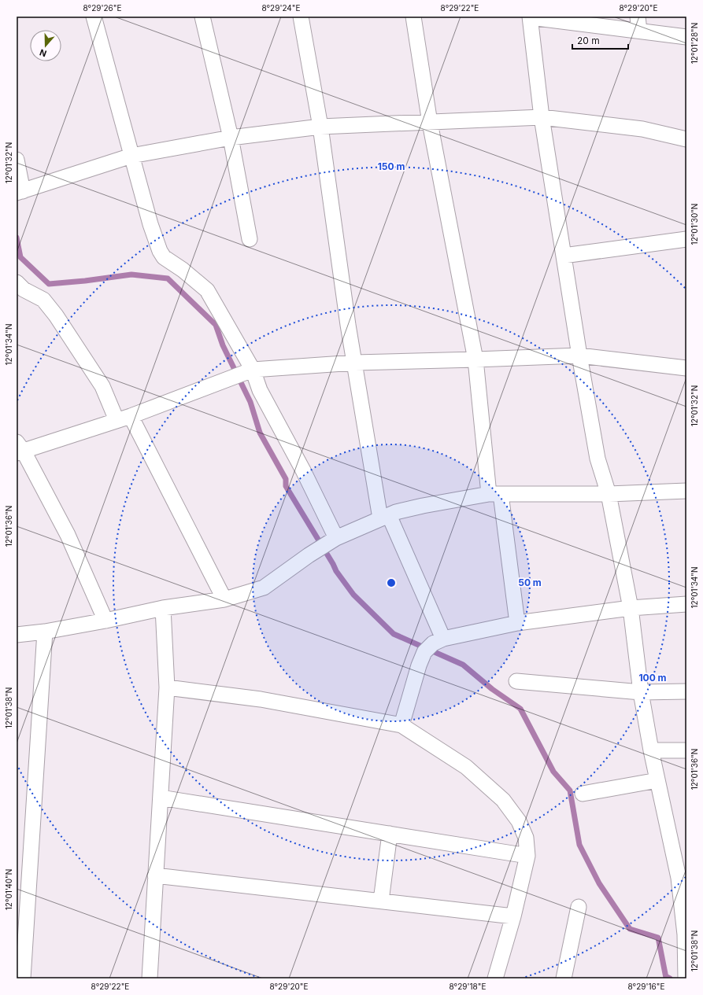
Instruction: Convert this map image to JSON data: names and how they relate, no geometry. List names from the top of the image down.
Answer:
{
  "scale_bar": "20 m",
  "north": "bottom",
  "coordinates": [
    "8°29'26\"E",
    "8°29'24\"E",
    "8°29'22\"E",
    "8°29'20\"E",
    "12°01'28\"N",
    "12°01'32\"N",
    "12°01'30\"N",
    "12°01'34\"N",
    "12°01'36\"N",
    "12°01'38\"N",
    "12°01'40\"N",
    "8°29'18\"E",
    "8°29'16\"E"
  ],
  "rings": ["150 m", "50 m", "100 m"]
}
